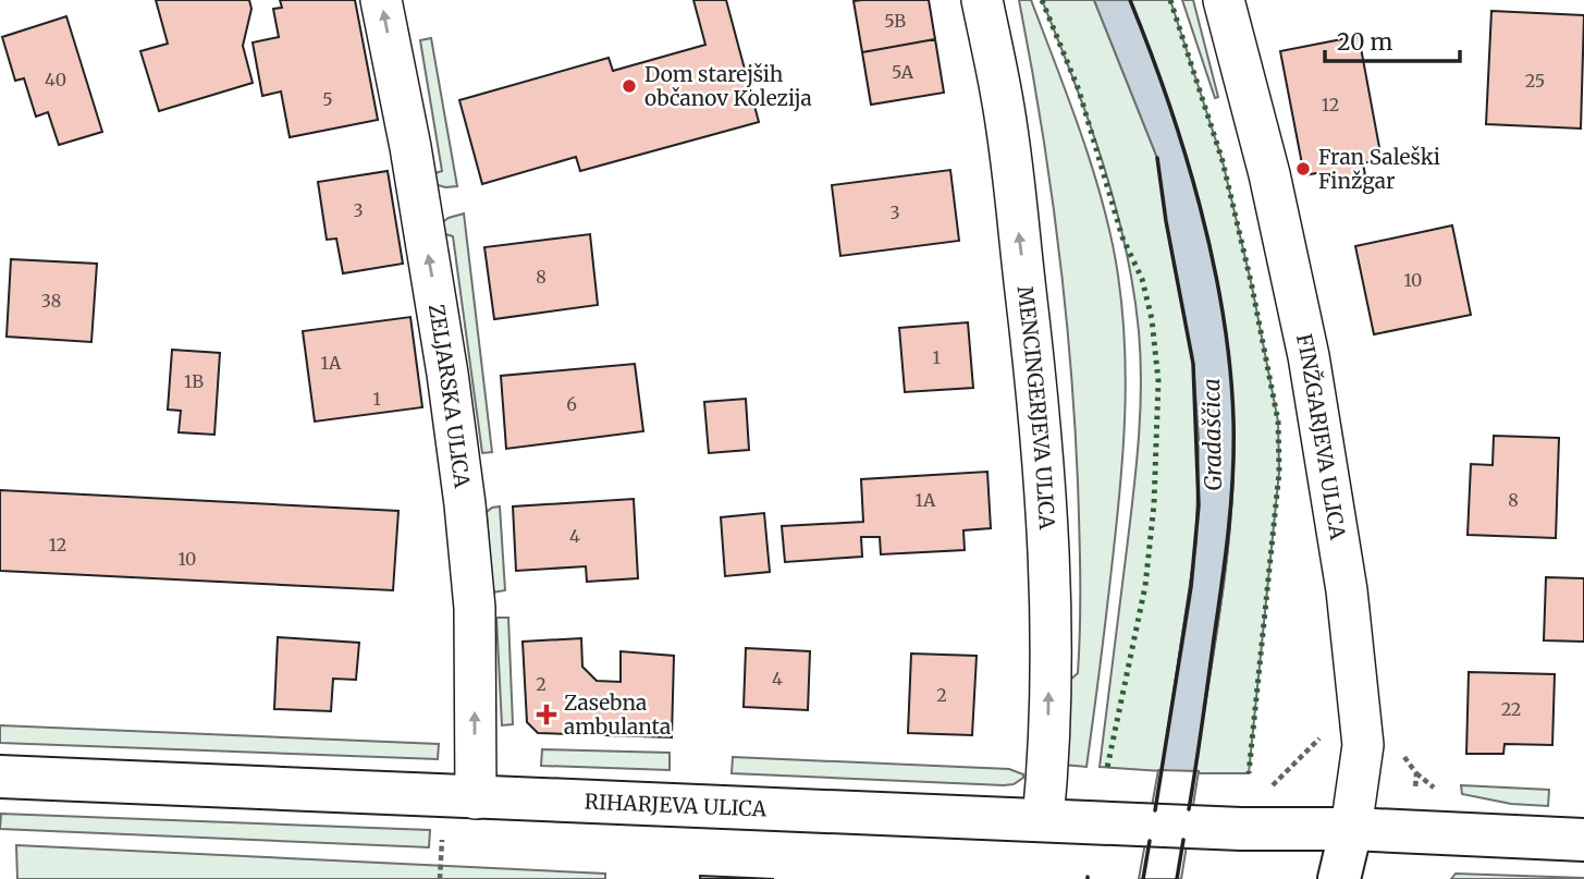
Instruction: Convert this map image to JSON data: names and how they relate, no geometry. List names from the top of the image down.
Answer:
{
  "streets": {
    "street": [
      "ZELJARSKA ULICA",
      "MENCINGERJEVA ULICA",
      "FINŽGARJEVA ULICA",
      "RIHARJEVA ULICA"
    ]
  },
  "crossings": [
    ["ZELJARSKA ULICA", "RIHARJEVA ULICA"],
    ["MENCINGERJEVA ULICA", "RIHARJEVA ULICA"],
    ["FINŽGARJEVA ULICA", "RIHARJEVA ULICA"]
  ],
  "one_way": ["ZELJARSKA ULICA", "MENCINGERJEVA ULICA"],
  "water": ["Gradaščica"],
  "places": {
    "other": ["Dom starejših občanov Kolezija", "Fran Saleški Finžgar"],
    "health": ["Zasebna ambulanta"]
  },
  "house_numbers": [
    "5B",
    "5A",
    "40",
    "25",
    "5",
    "12",
    "3",
    "3",
    "8",
    "10",
    "38",
    "1",
    "1A",
    "1B",
    "1",
    "6",
    "1A",
    "8",
    "4",
    "12",
    "10",
    "4",
    "2",
    "2",
    "22"
  ],
  "scale_bar": "20 m"
}
